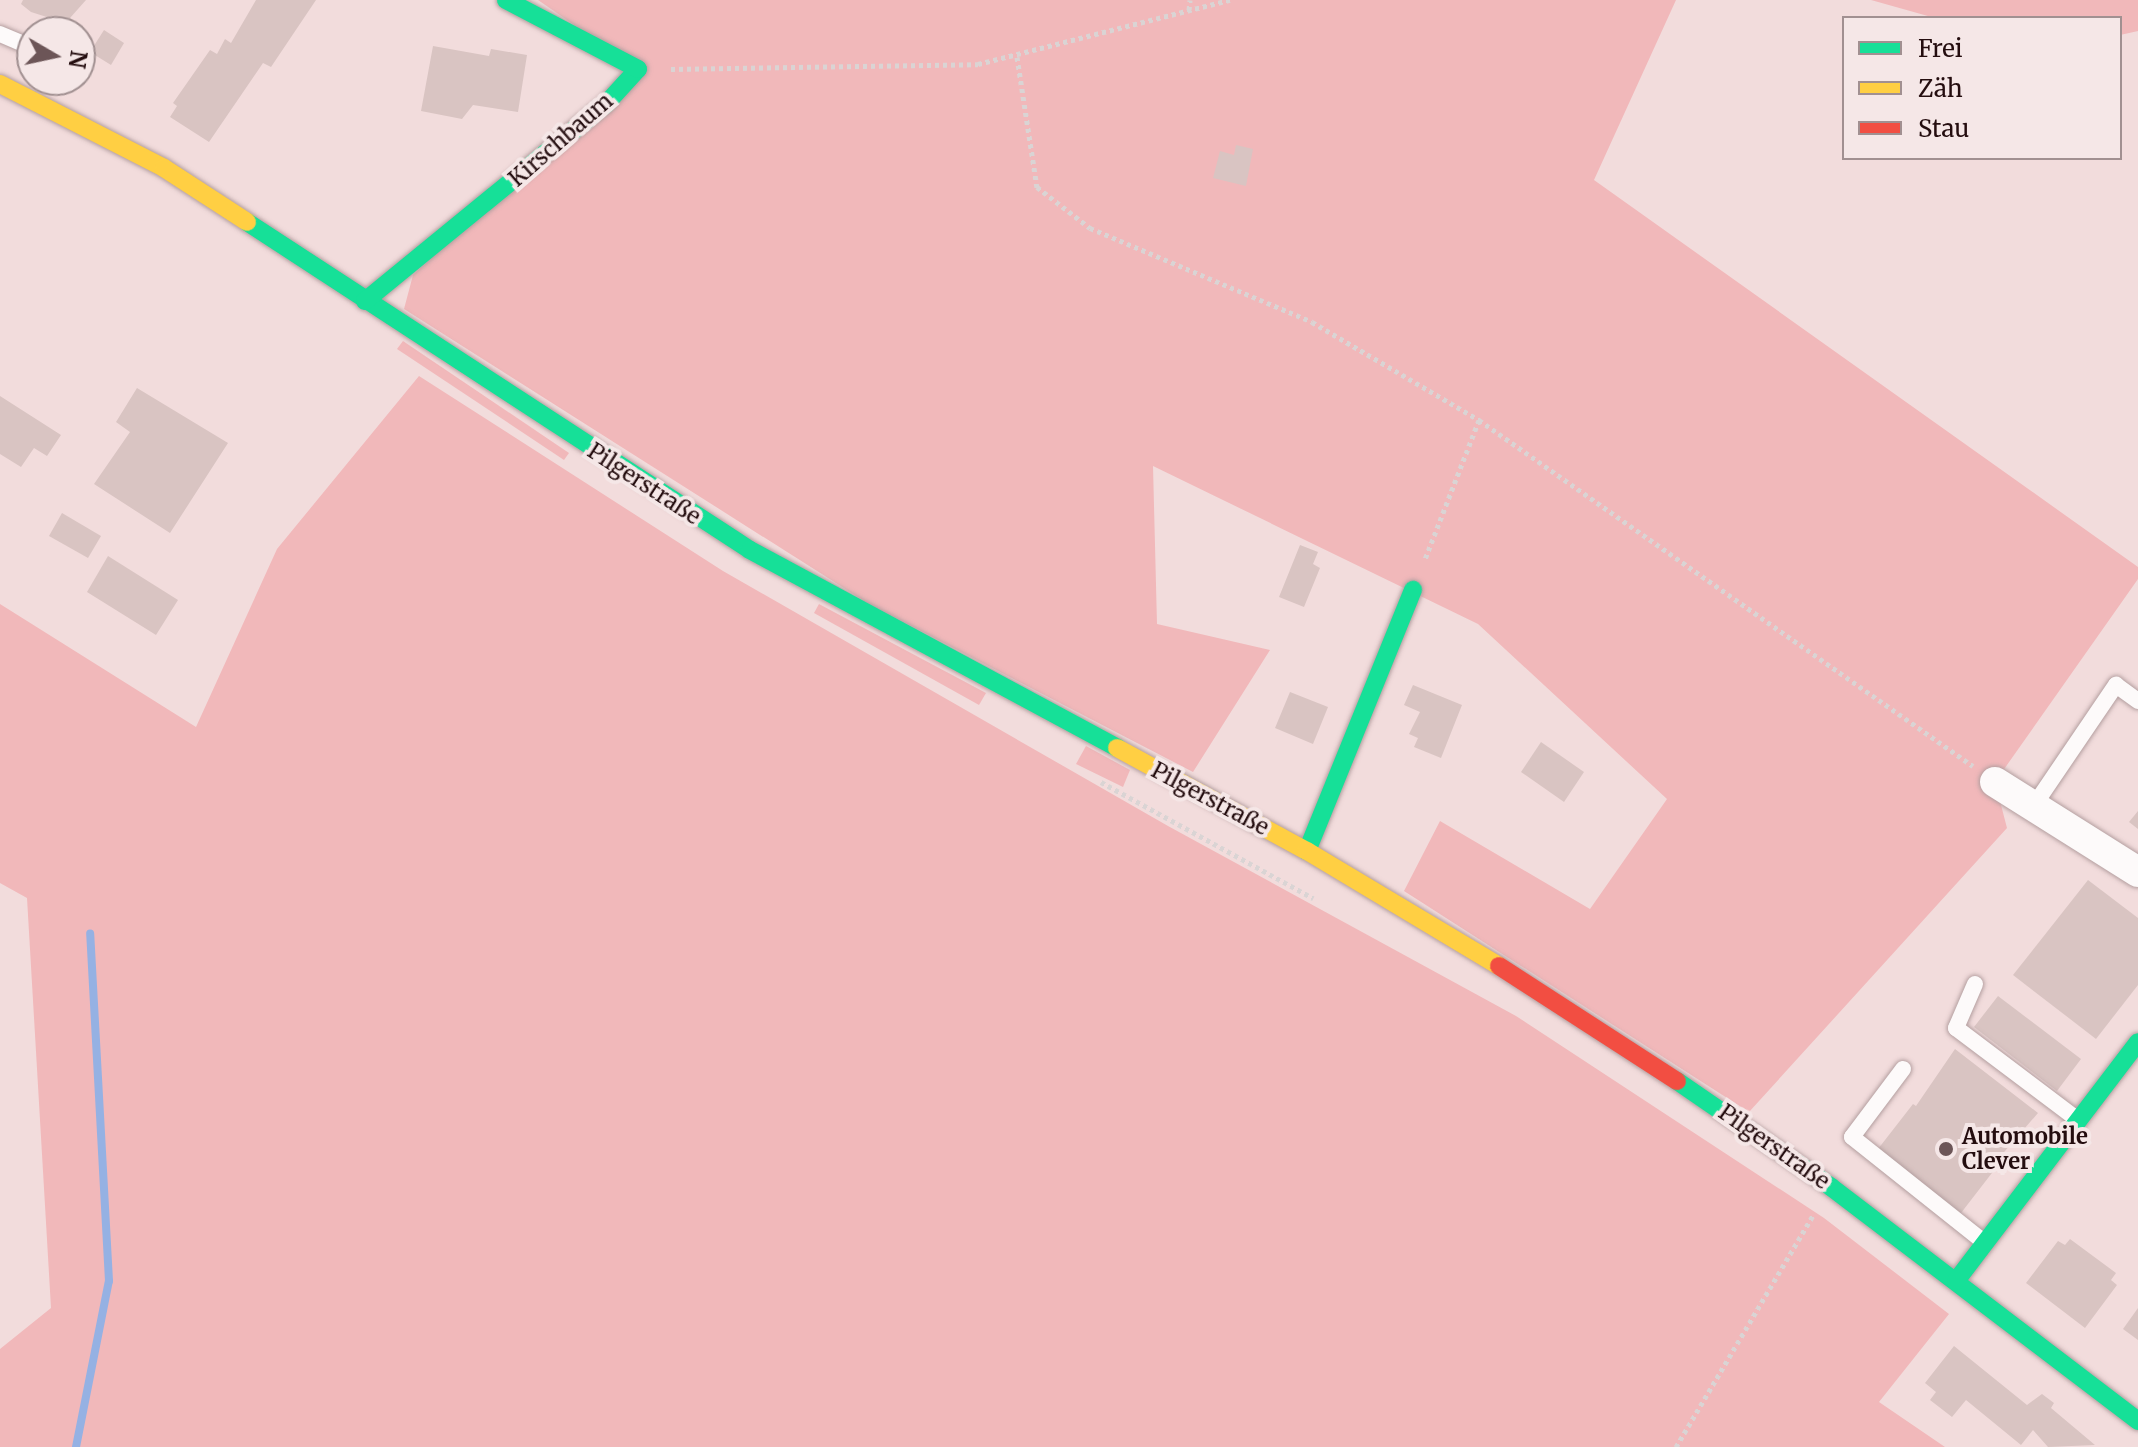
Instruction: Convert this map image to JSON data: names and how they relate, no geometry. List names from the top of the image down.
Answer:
{
  "streets": {
    "main road": ["Kirschbaum", "Pilgerstraße"]
  },
  "crossings": [
    ["Kirschbaum", "Pilgerstraße"]
  ],
  "places": ["Automobile Clever"],
  "legend": ["Frei", "Zäh", "Stau"],
  "north": "right"
}
